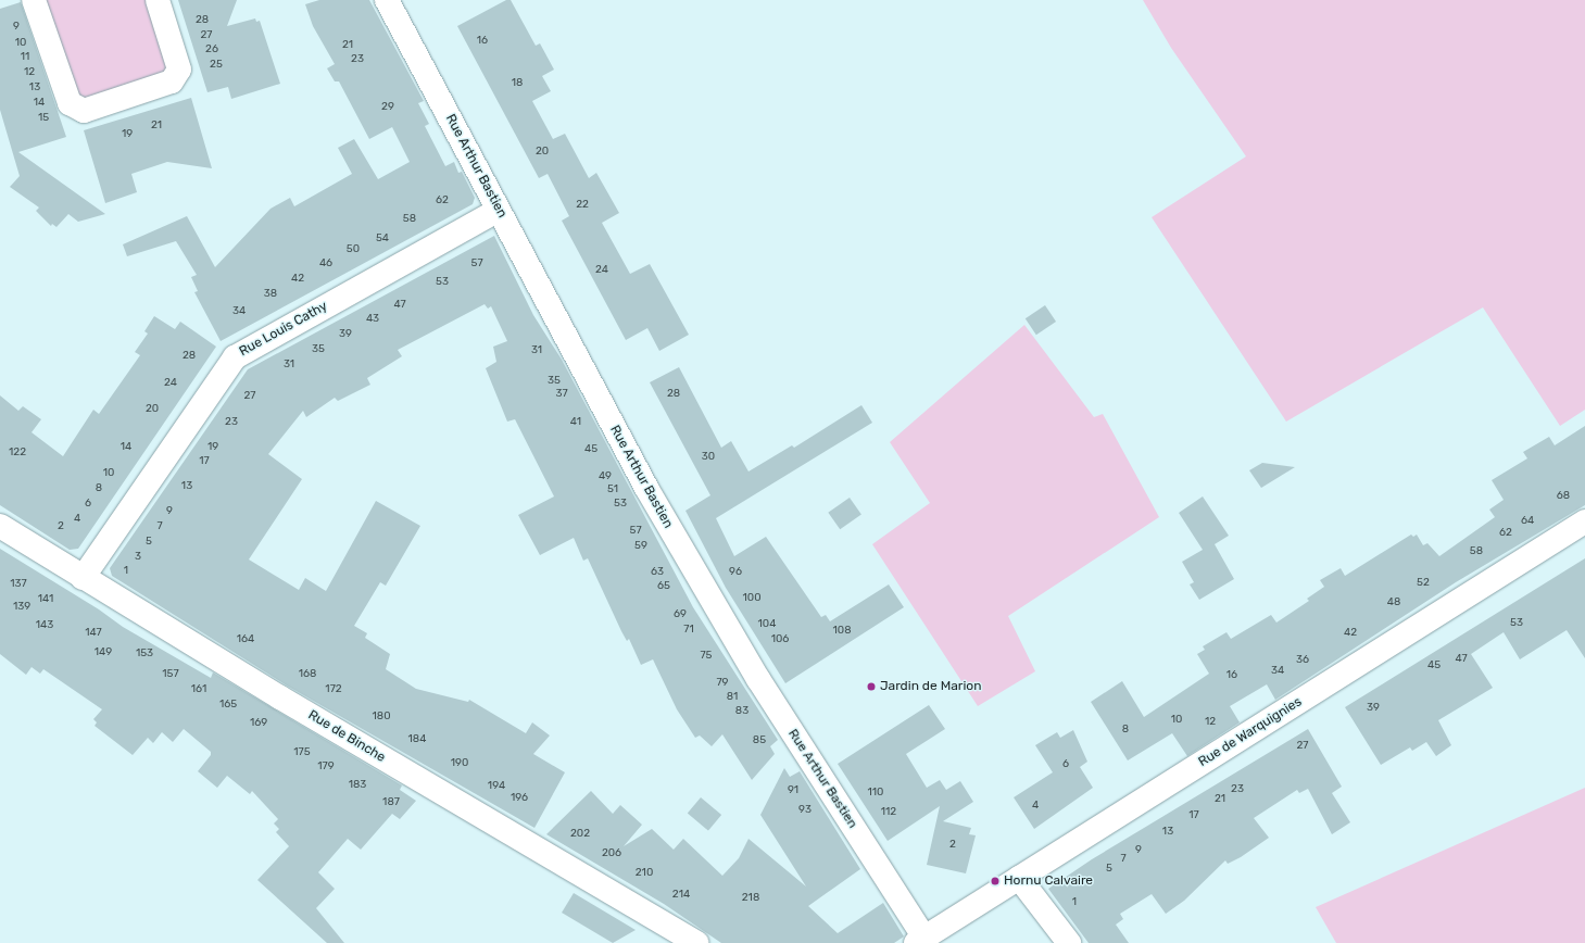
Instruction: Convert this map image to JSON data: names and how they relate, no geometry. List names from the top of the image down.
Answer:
{
  "streets": {
    "street": [
      "Rue Arthur Bastien",
      "Rue Louis Cathy",
      "Rue de Warquignies",
      "Rue de Binche"
    ]
  },
  "crossings": [
    ["Rue Arthur Bastien", "Rue Louis Cathy"],
    ["Rue Arthur Bastien", "Rue de Warquignies"],
    ["Rue Louis Cathy", "Rue de Binche"]
  ],
  "places": ["Jardin de Marion", "Hornu Calvaire"],
  "house_numbers": [
    "28",
    "9",
    "27",
    "16",
    "10",
    "21",
    "26",
    "11",
    "23",
    "25",
    "12",
    "18",
    "13",
    "14",
    "29",
    "15",
    "21",
    "19",
    "20",
    "62",
    "22",
    "58",
    "54",
    "50",
    "46",
    "57",
    "24",
    "42",
    "53",
    "38",
    "47",
    "34",
    "43",
    "39",
    "35",
    "31",
    "28",
    "31",
    "35",
    "24",
    "37",
    "28",
    "27",
    "20",
    "23",
    "41",
    "14",
    "19",
    "45",
    "122",
    "30",
    "17",
    "10",
    "49",
    "13",
    "8",
    "51",
    "68",
    "6",
    "53",
    "9",
    "4",
    "64",
    "2",
    "7",
    "57",
    "62",
    "5",
    "59",
    "58",
    "3",
    "1",
    "63",
    "96",
    "52",
    "137",
    "65",
    "100",
    "141",
    "48",
    "139",
    "69",
    "53",
    "104",
    "143",
    "71",
    "108",
    "147",
    "42",
    "164",
    "106",
    "149",
    "153",
    "75",
    "47",
    "36",
    "45",
    "34",
    "157",
    "168",
    "16",
    "79",
    "161",
    "172",
    "81",
    "165",
    "39",
    "83",
    "180",
    "10",
    "12",
    "169",
    "8",
    "184",
    "85",
    "27",
    "175",
    "190",
    "6",
    "179",
    "183",
    "194",
    "23",
    "91",
    "110",
    "196",
    "21",
    "187",
    "4",
    "93",
    "112",
    "17",
    "13",
    "202",
    "2",
    "9",
    "206",
    "7",
    "5",
    "210",
    "214",
    "218",
    "1"
  ]
}
